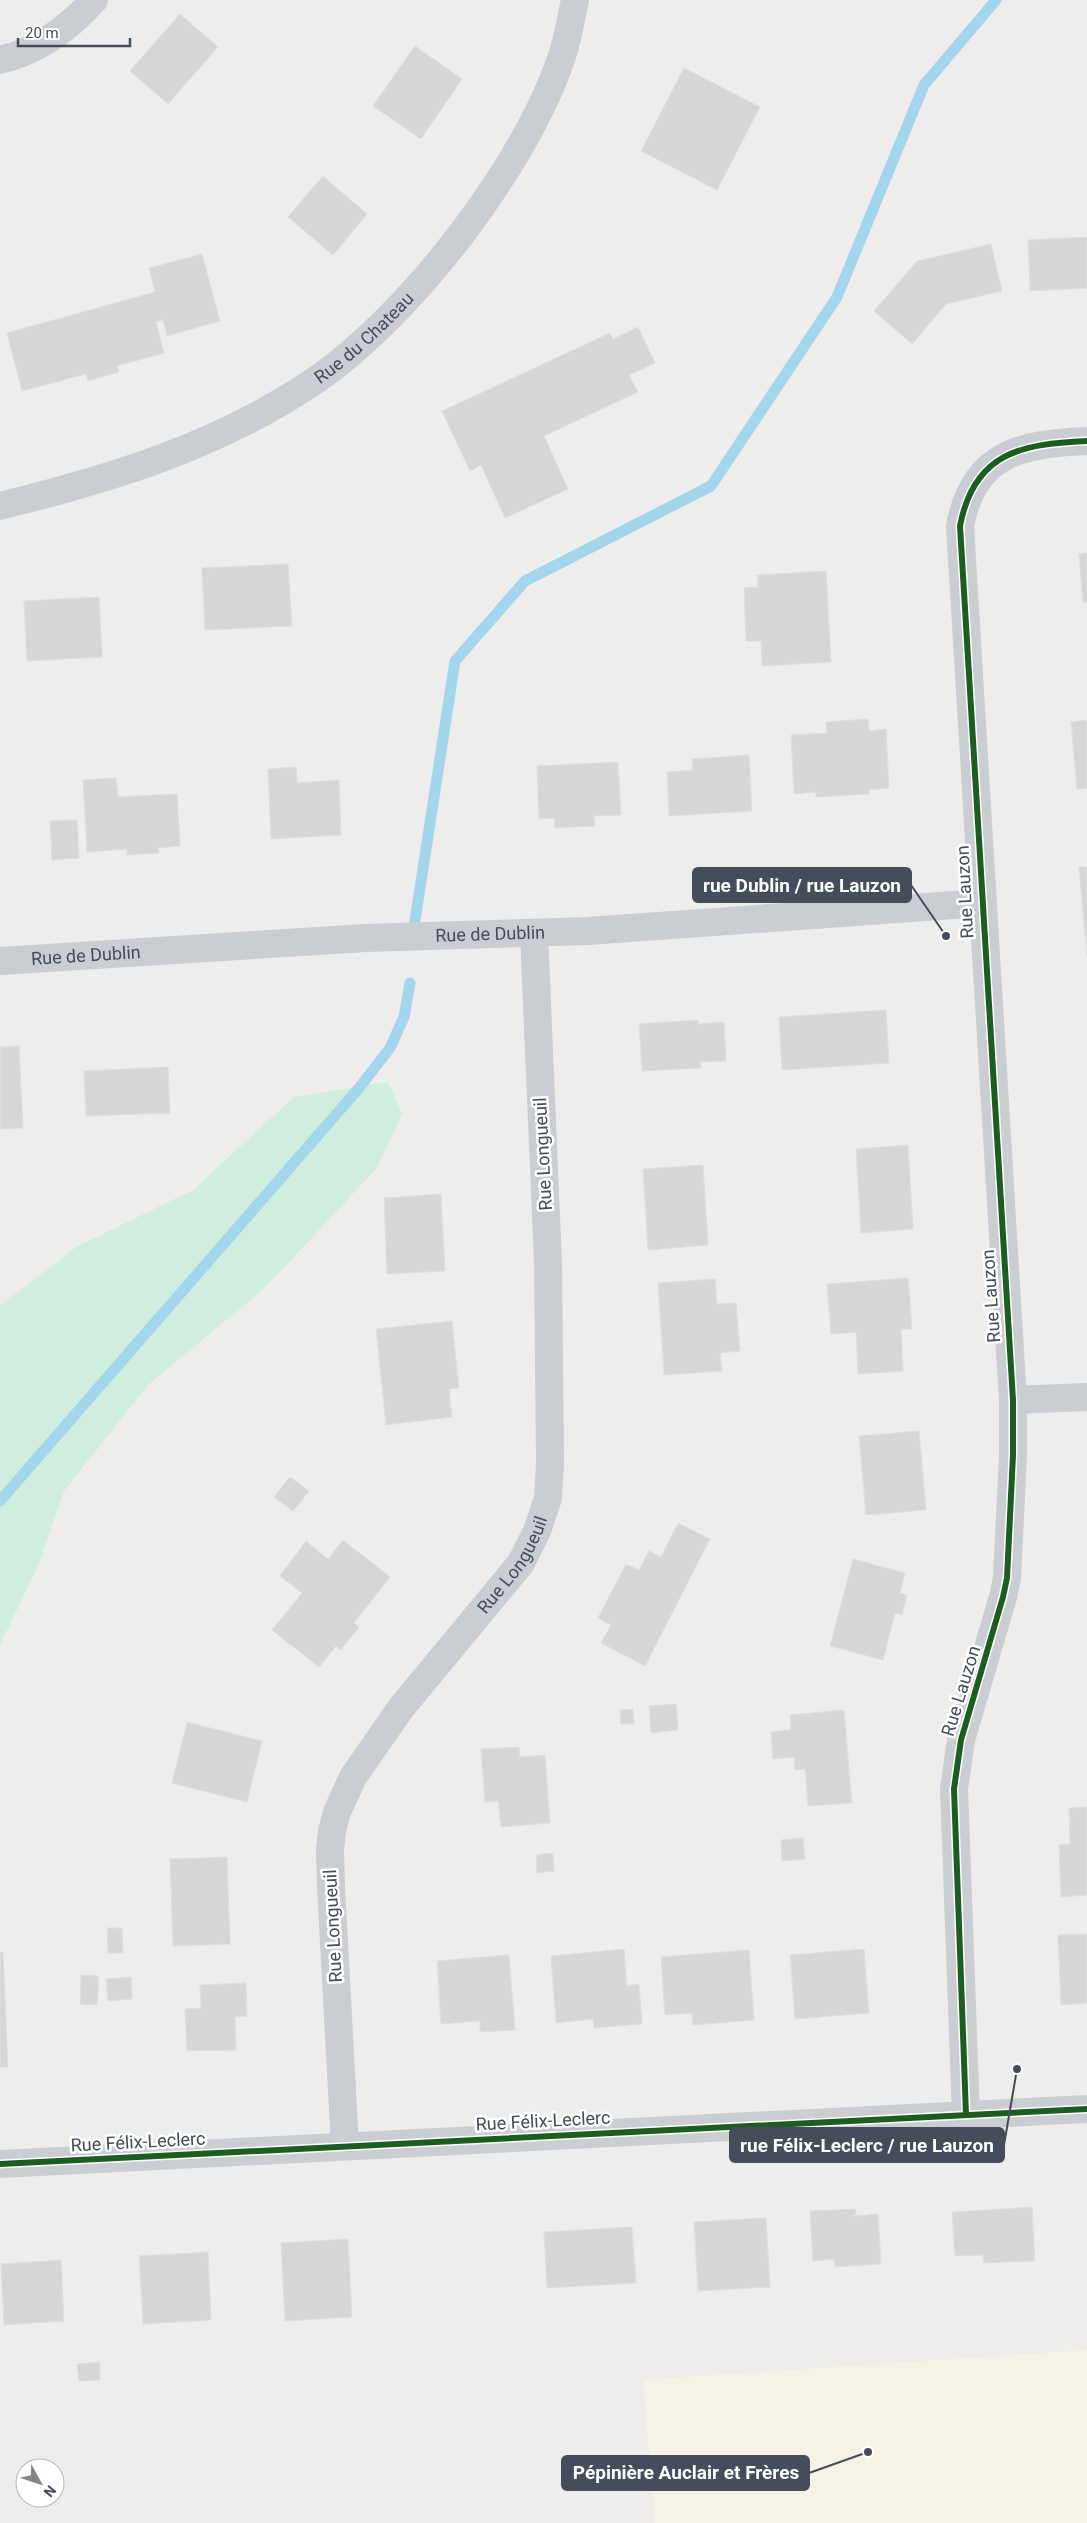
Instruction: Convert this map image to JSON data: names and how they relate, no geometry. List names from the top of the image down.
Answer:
{
  "streets": {
    "street": [
      "Rue du Chateau",
      "Rue Lauzon",
      "Rue de Dublin",
      "Rue Longueuil",
      "Rue Félix-Leclerc"
    ]
  },
  "crossings": [
    ["Rue Lauzon", "Rue de Dublin"],
    ["Rue Lauzon", "Rue Félix-Leclerc"],
    ["Rue de Dublin", "Rue Longueuil"],
    ["Rue Longueuil", "Rue Félix-Leclerc"]
  ],
  "places": ["rue Dublin / rue Lauzon", "rue Félix-Leclerc / rue Lauzon", "Pépinière Auclair et Frères"],
  "scale_bar": "20 m",
  "north": "bottom right"
}
